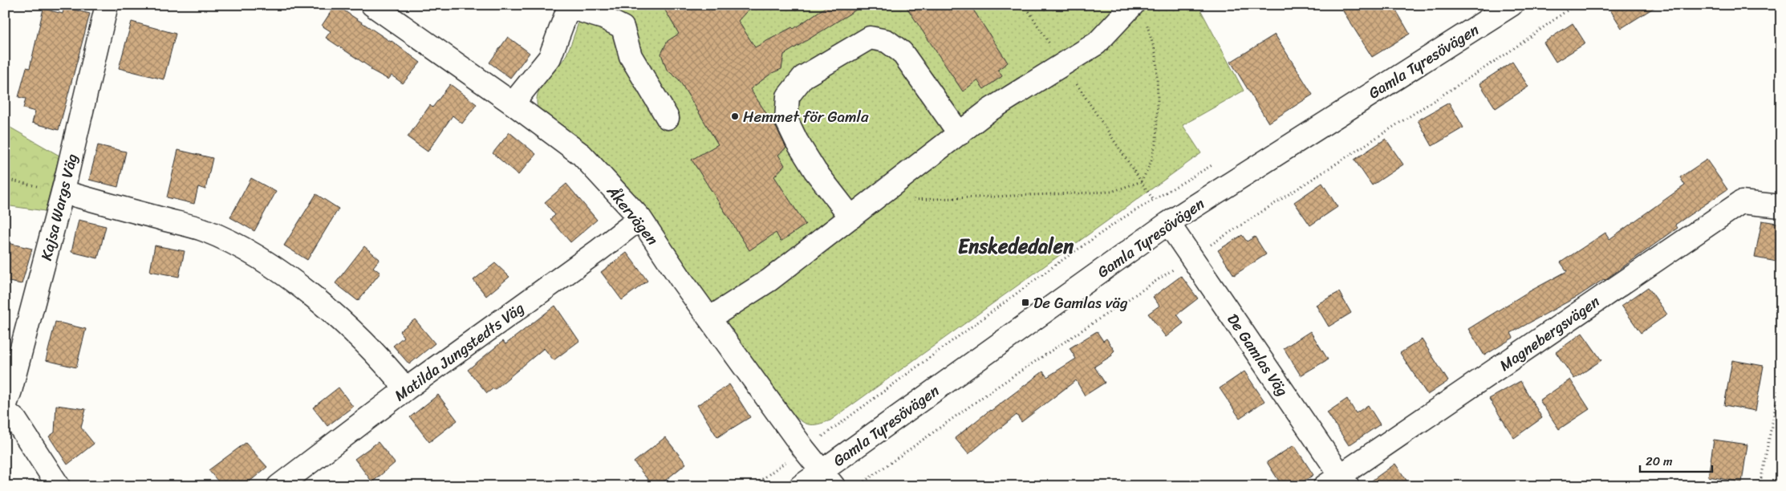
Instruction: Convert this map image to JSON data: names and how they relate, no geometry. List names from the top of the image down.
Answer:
{
  "streets": {
    "street": [
      "Gamla Tyresövägen",
      "Kajsa Wargs Väg",
      "Åkervägen",
      "Magnebergsvägen",
      "Matilda Jungstedts Väg",
      "De Gamlas Väg"
    ]
  },
  "crossings": [
    ["Gamla Tyresövägen", "Åkervägen"],
    ["Gamla Tyresövägen", "De Gamlas Väg"],
    ["Åkervägen", "Matilda Jungstedts Väg"],
    ["Magnebergsvägen", "De Gamlas Väg"]
  ],
  "districts": ["Enskededalen"],
  "places": {
    "other": ["Hemmet för Gamla"],
    "transit": ["De Gamlas väg"]
  },
  "scale_bar": "20 m"
}
